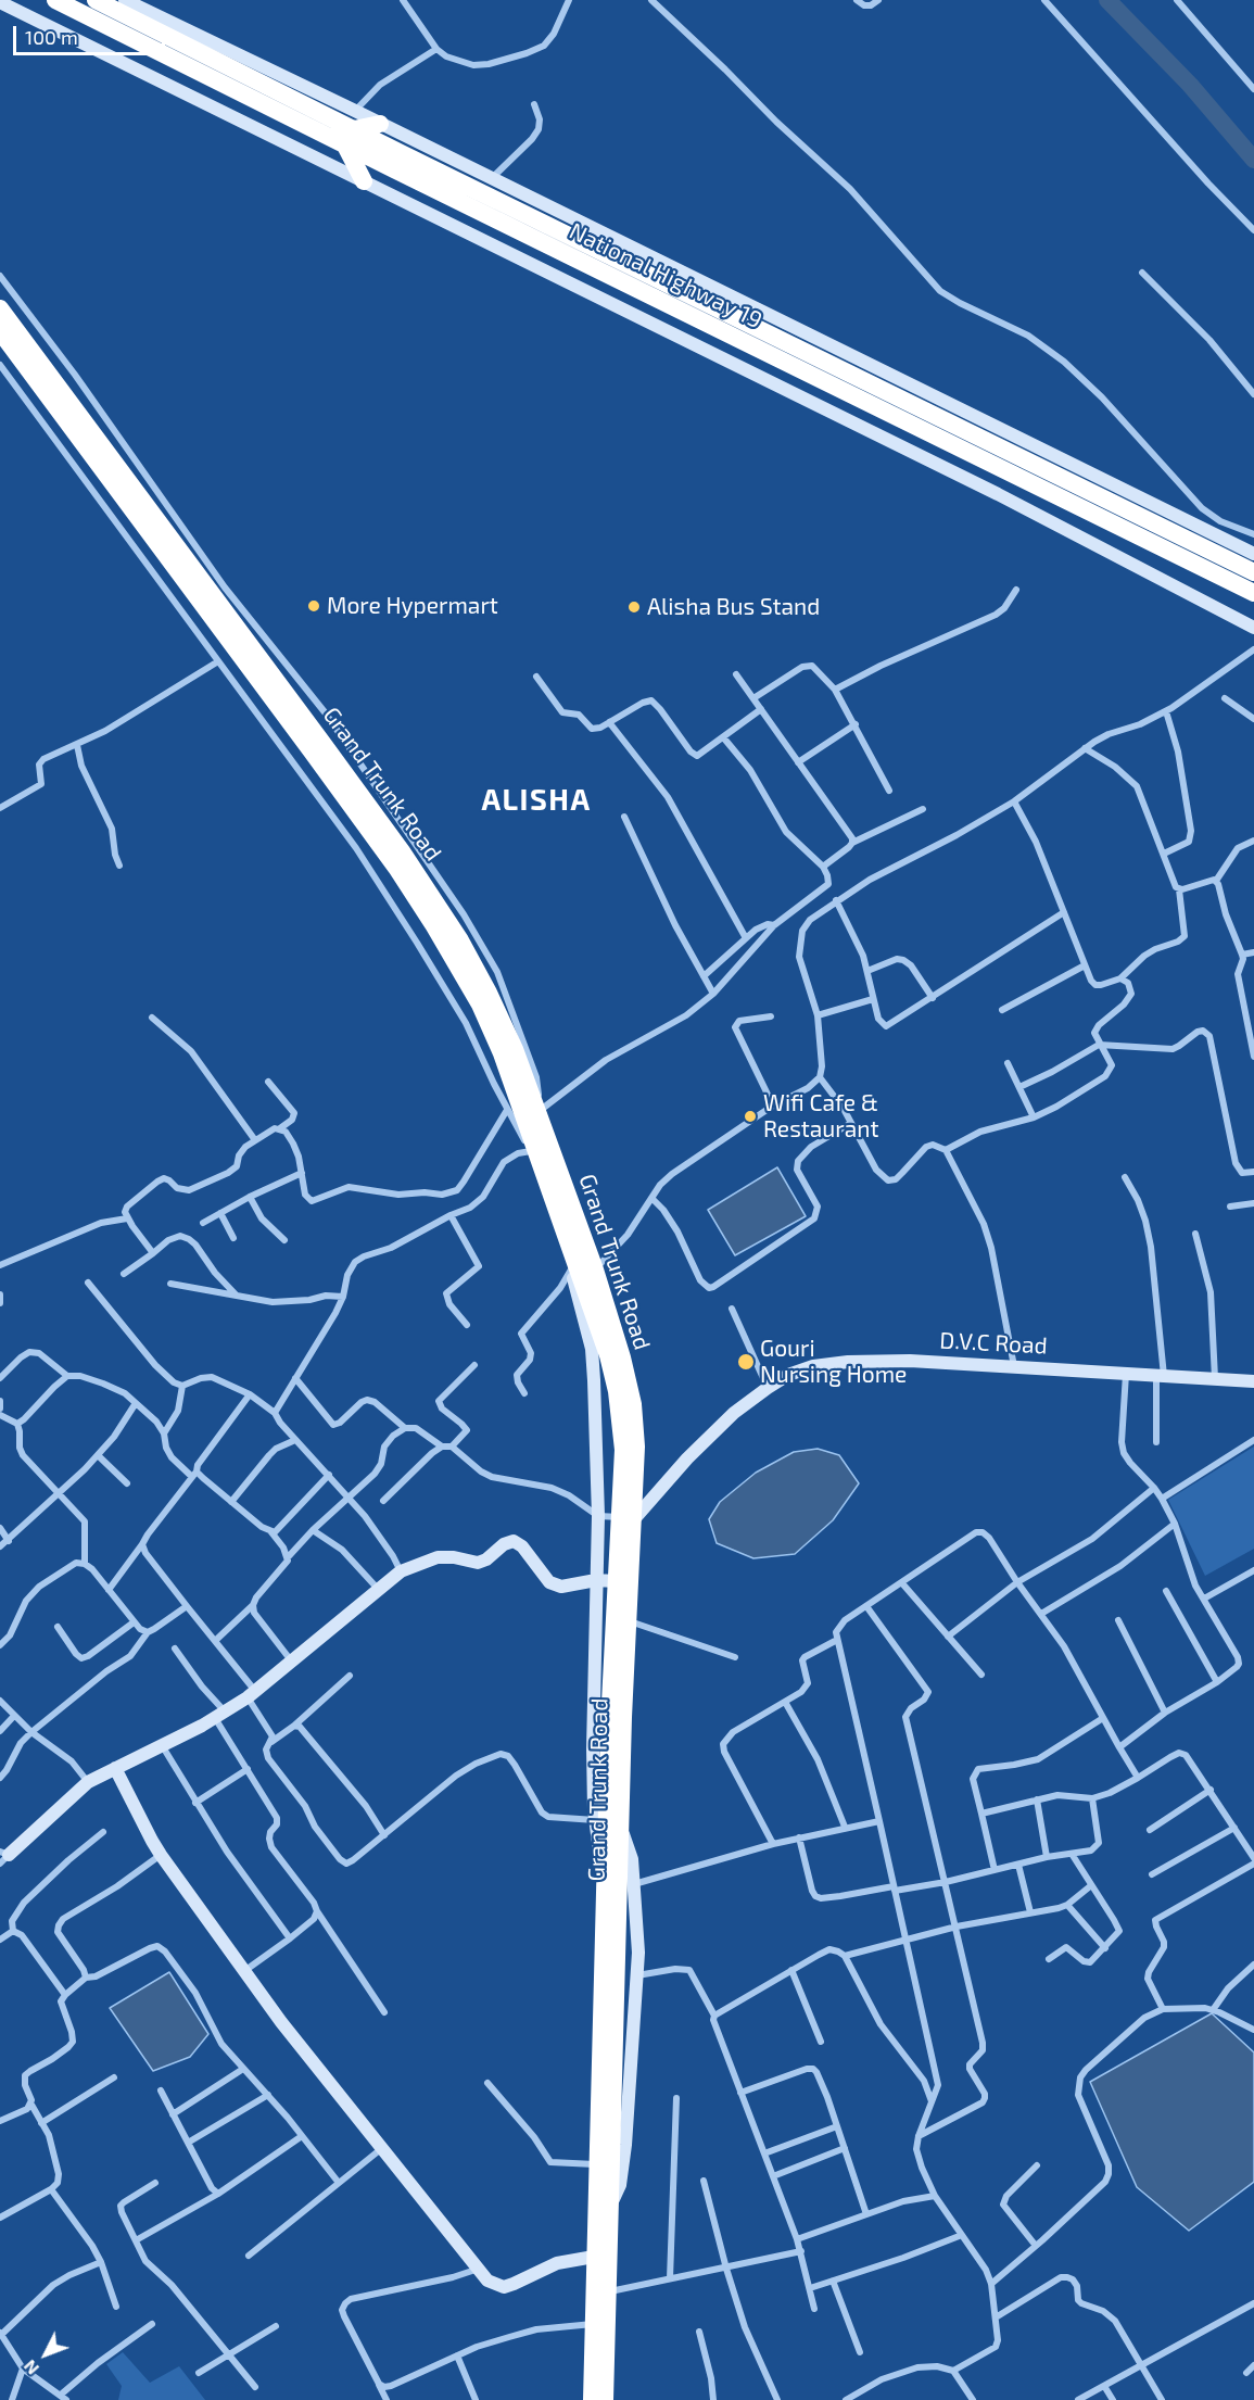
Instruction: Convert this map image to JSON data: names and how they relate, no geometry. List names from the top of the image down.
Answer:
{
  "streets": {
    "highway": ["National Highway 19", "Grand Trunk Road"],
    "main road": ["D.V.C Road"]
  },
  "crossings": [
    ["Grand Trunk Road", "D.V.C Road"]
  ],
  "districts": ["ALISHA"],
  "places": [
    "More Hypermart",
    "Alisha Bus Stand",
    "Wifi Cafe & Restaurant",
    "Gouri Nursing Home"
  ],
  "scale_bar": "100 m",
  "north": "bottom left"
}
